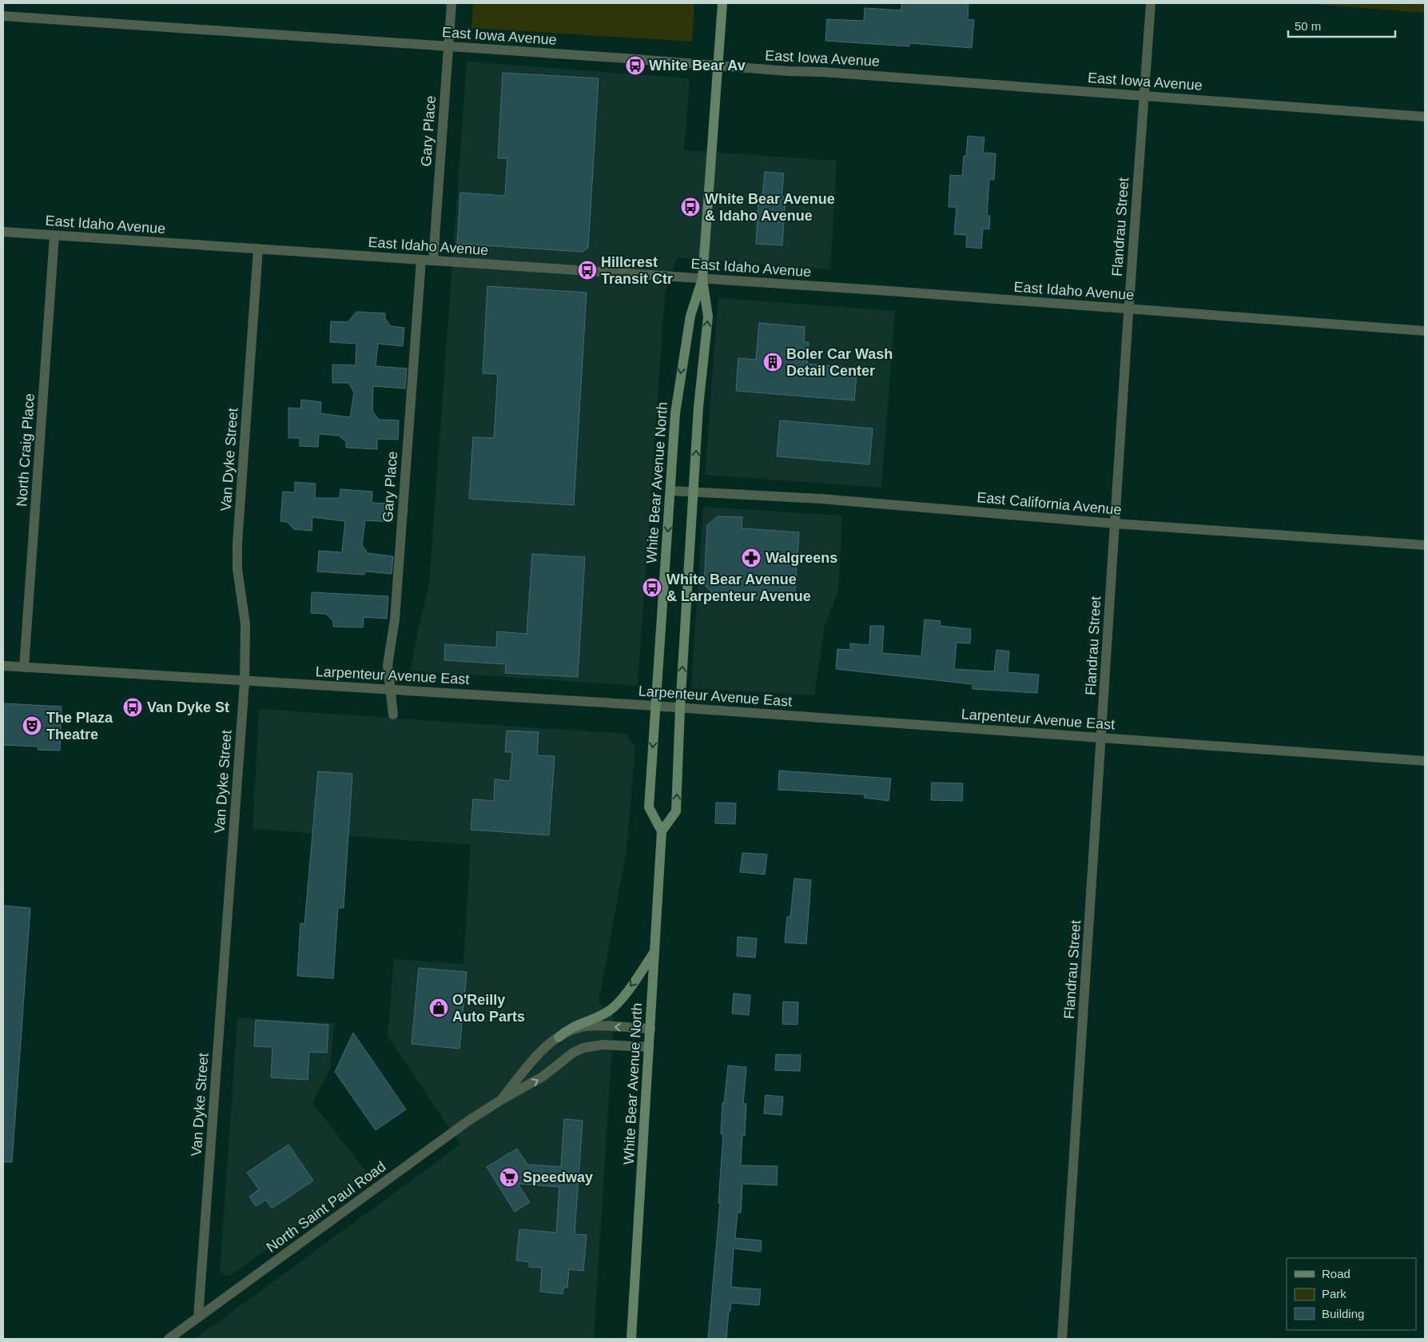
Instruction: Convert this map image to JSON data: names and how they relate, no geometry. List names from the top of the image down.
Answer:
{
  "streets": {
    "main road": ["White Bear Avenue North"],
    "street": [
      "East Iowa Avenue",
      "Gary Place",
      "East Idaho Avenue",
      "Flandrau Street",
      "North Craig Place",
      "Van Dyke Street",
      "East California Avenue",
      "Larpenteur Avenue East",
      "North Saint Paul Road"
    ]
  },
  "crossings": [
    ["East Iowa Avenue", "Gary Place"],
    ["East Iowa Avenue", "Flandrau Street"],
    ["East Iowa Avenue", "White Bear Avenue North"],
    ["Gary Place", "East Idaho Avenue"],
    ["Gary Place", "Larpenteur Avenue East"],
    ["East Idaho Avenue", "Flandrau Street"],
    ["East Idaho Avenue", "North Craig Place"],
    ["East Idaho Avenue", "Van Dyke Street"],
    ["East Idaho Avenue", "White Bear Avenue North"],
    ["Flandrau Street", "East California Avenue"],
    ["Flandrau Street", "Larpenteur Avenue East"],
    ["North Craig Place", "Larpenteur Avenue East"],
    ["Van Dyke Street", "Larpenteur Avenue East"],
    ["Van Dyke Street", "North Saint Paul Road"],
    ["White Bear Avenue North", "East California Avenue"],
    ["White Bear Avenue North", "Larpenteur Avenue East"],
    ["White Bear Avenue North", "North Saint Paul Road"]
  ],
  "places": {
    "bus stop": [
      "White Bear Av",
      "White Bear Avenue & Idaho Avenue",
      "Hillcrest Transit Ctr",
      "White Bear Avenue & Larpenteur Avenue",
      "Van Dyke St"
    ],
    "building": ["Boler Car Wash Detail Center"],
    "pharmacy": ["Walgreens"],
    "theatre": ["The Plaza Theatre"],
    "shop": ["O'Reilly Auto Parts"],
    "supermarket": ["Speedway"]
  },
  "legend": ["Road", "Park", "Building"],
  "scale_bar": "50 m"
}
